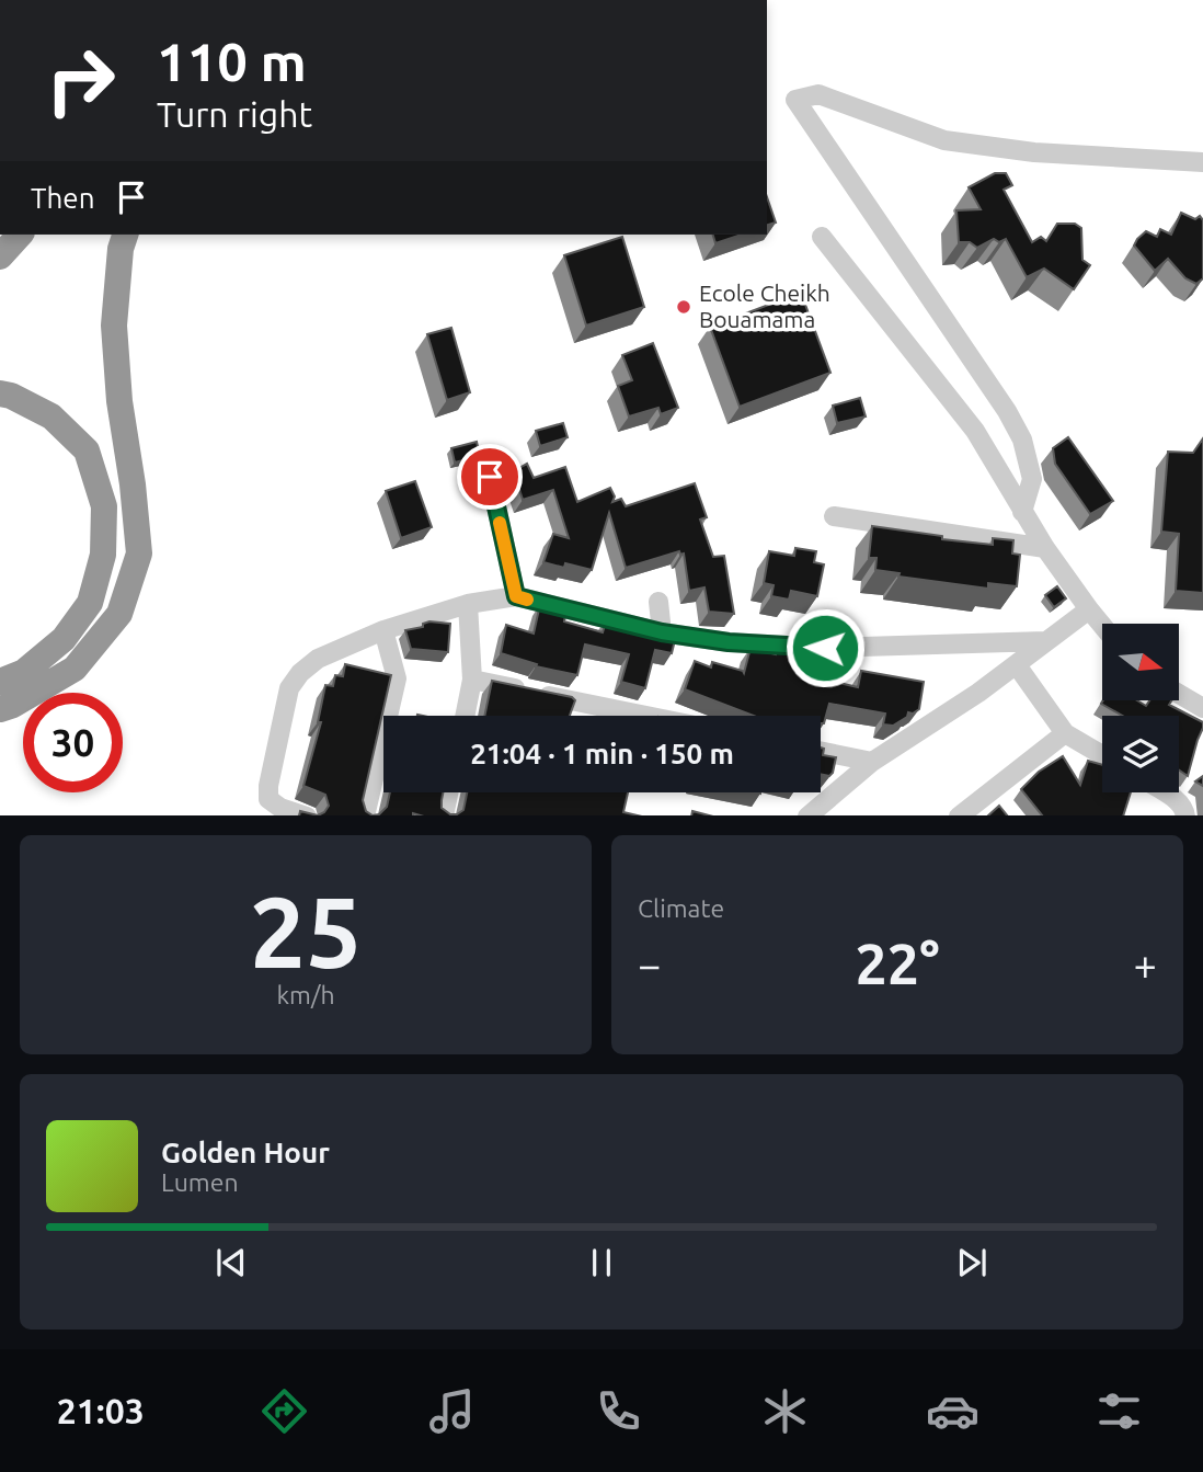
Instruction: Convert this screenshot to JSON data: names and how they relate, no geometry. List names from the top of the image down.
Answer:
{
  "places": ["Ecole Cheikh Bouamama"],
  "north": "right",
  "page": {
    "turn": ["110 m", "Turn right"],
    "then": "Then",
    "limit": "30",
    "trip": "21:04 · 1 min · 150 m",
    "tile": [
      ["25", "km/h"],
      "Climate"
    ],
    "heat": ["−", "22°", "+"],
    "song": ["Golden Hour", "Lumen"],
    "tabs": "21:03"
  }
}
